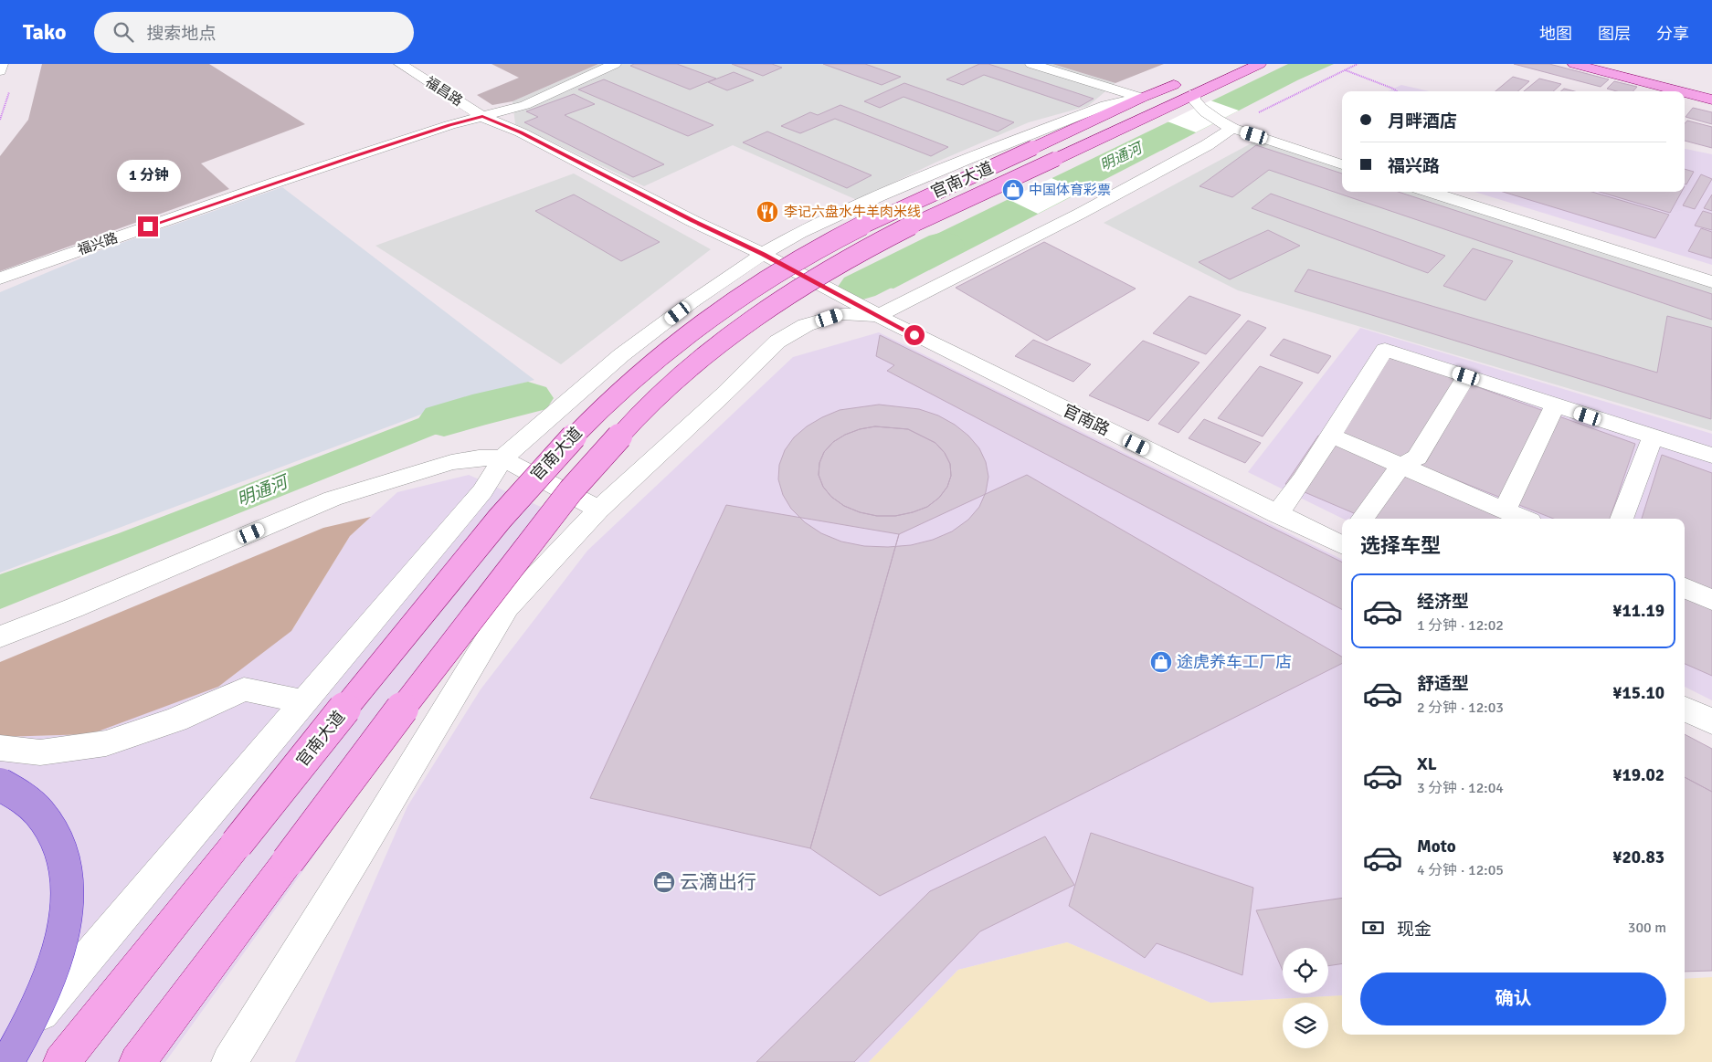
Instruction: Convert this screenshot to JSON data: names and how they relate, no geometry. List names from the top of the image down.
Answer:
{
  "streets": {
    "main road": ["官南大道"],
    "street": ["福昌路", "福兴路", "官南路"]
  },
  "crossings": [
    ["福昌路", "福兴路"],
    ["福昌路", "官南路"]
  ],
  "water": ["明通河"],
  "places": {
    "shop": ["中国体育彩票", "途虎养车工厂店"],
    "restaurant": ["李记六盘水牛羊肉米线"],
    "office": ["云滴出行"]
  },
  "page": {
    "header": "Tako",
    "search": "搜索地点",
    "nav": ["地图", "图层", "分享"],
    "banner": ["月畔酒店", "福兴路"],
    "bubble": "1 分钟",
    "heading": "选择车型",
    "list": [
      {
        "name": "经济型",
        "note": "1 分钟 · 12:02",
        "value": "¥11.19"
      },
      {
        "name": "舒适型",
        "note": "2 分钟 · 12:03",
        "value": "¥15.10"
      },
      {
        "name": "XL",
        "note": "3 分钟 · 12:04",
        "value": "¥19.02"
      },
      {
        "name": "Moto",
        "note": "4 分钟 · 12:05",
        "value": "¥20.83"
      }
    ],
    "pay": ["现金", "300 m"],
    "buttons": "确认"
  }
}
